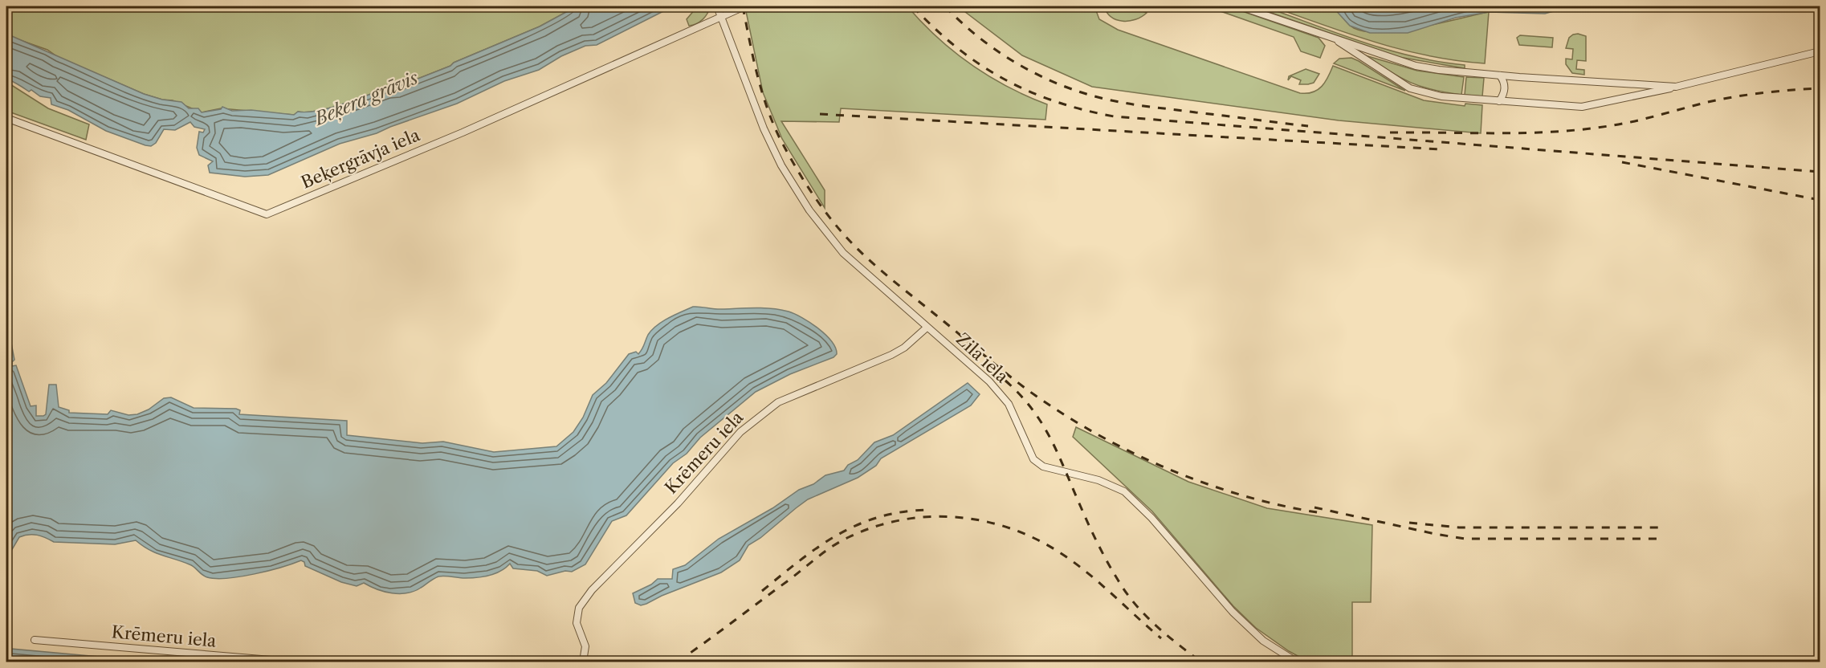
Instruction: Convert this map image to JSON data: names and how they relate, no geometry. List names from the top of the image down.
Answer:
{
  "streets": {
    "street": ["Beķergrāvja iela", "Zilā iela", "Krēmeru iela"]
  },
  "crossings": [
    ["Beķergrāvja iela", "Zilā iela"],
    ["Zilā iela", "Krēmeru iela"]
  ],
  "water": ["Beķera grāvis"]
}
